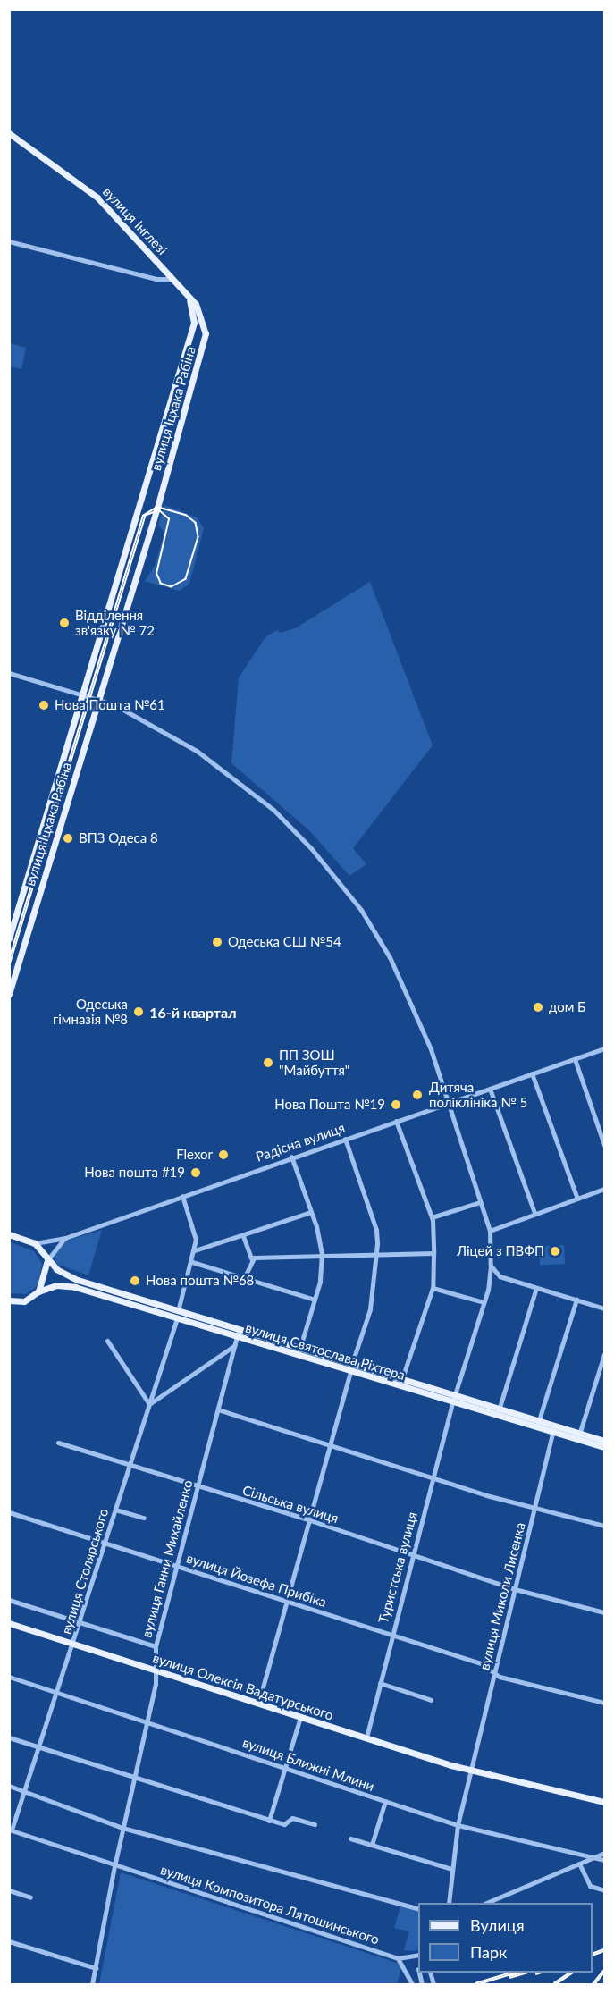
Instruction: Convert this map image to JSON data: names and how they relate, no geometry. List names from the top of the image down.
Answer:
{
  "streets": {
    "main road": [
      "вулиця Інглезі",
      "вулиця Іцхака Рабіна",
      "вулиця Святослава Ріхтера",
      "вулиця Олексія Вадатурського"
    ],
    "street": [
      "Радісна вулиця",
      "Сільська вулиця",
      "вулиця Ганни Михайленко",
      "Туристська вулиця",
      "вулиця Столярського",
      "вулиця Йозефа Прибіка",
      "вулиця Миколи Лисенка",
      "вулиця Ближні Млини",
      "вулиця Композитора Лятошинського"
    ]
  },
  "crossings": [
    ["вулиця Інглезі", "вулиця Іцхака Рабіна"],
    ["вулиця Іцхака Рабіна", "Туристська вулиця"],
    ["Радісна вулиця", "вулиця Святослава Ріхтера"],
    ["Радісна вулиця", "Туристська вулиця"],
    ["Радісна вулиця", "вулиця Столярського"],
    ["вулиця Святослава Ріхтера", "вулиця Ганни Михайленко"],
    ["вулиця Святослава Ріхтера", "Туристська вулиця"],
    ["вулиця Святослава Ріхтера", "вулиця Столярського"],
    ["вулиця Святослава Ріхтера", "вулиця Миколи Лисенка"],
    ["Сільська вулиця", "вулиця Ганни Михайленко"],
    ["Сільська вулиця", "Туристська вулиця"],
    ["Сільська вулиця", "вулиця Столярського"],
    ["Сільська вулиця", "вулиця Миколи Лисенка"],
    ["вулиця Ганни Михайленко", "вулиця Йозефа Прибіка"],
    ["вулиця Ганни Михайленко", "вулиця Олексія Вадатурського"],
    ["вулиця Ганни Михайленко", "вулиця Ближні Млини"],
    ["вулиця Ганни Михайленко", "вулиця Композитора Лятошинського"],
    ["Туристська вулиця", "вулиця Йозефа Прибіка"],
    ["Туристська вулиця", "вулиця Олексія Вадатурського"],
    ["вулиця Столярського", "вулиця Йозефа Прибіка"],
    ["вулиця Столярського", "вулиця Олексія Вадатурського"],
    ["вулиця Столярського", "вулиця Ближні Млини"],
    ["вулиця Столярського", "вулиця Композитора Лятошинського"],
    ["вулиця Йозефа Прибіка", "вулиця Миколи Лисенка"],
    ["вулиця Миколи Лисенка", "вулиця Олексія Вадатурського"],
    ["вулиця Миколи Лисенка", "вулиця Ближні Млини"]
  ],
  "districts": ["16-й квартал"],
  "places": [
    "Відділення зв'язку № 72",
    "Нова Пошта №61",
    "ВПЗ Одеса 8",
    "Одеська СШ №54",
    "дом Б",
    "Одеська гімназія №8",
    "ПП ЗОШ \"Майбуття\"",
    "Дитяча поліклініка № 5",
    "Нова Пошта №19",
    "Flexor",
    "Нова пошта #19",
    "Ліцей з ПВФП",
    "Нова пошта №68"
  ],
  "legend": ["Вулиця", "Парк"]
}
